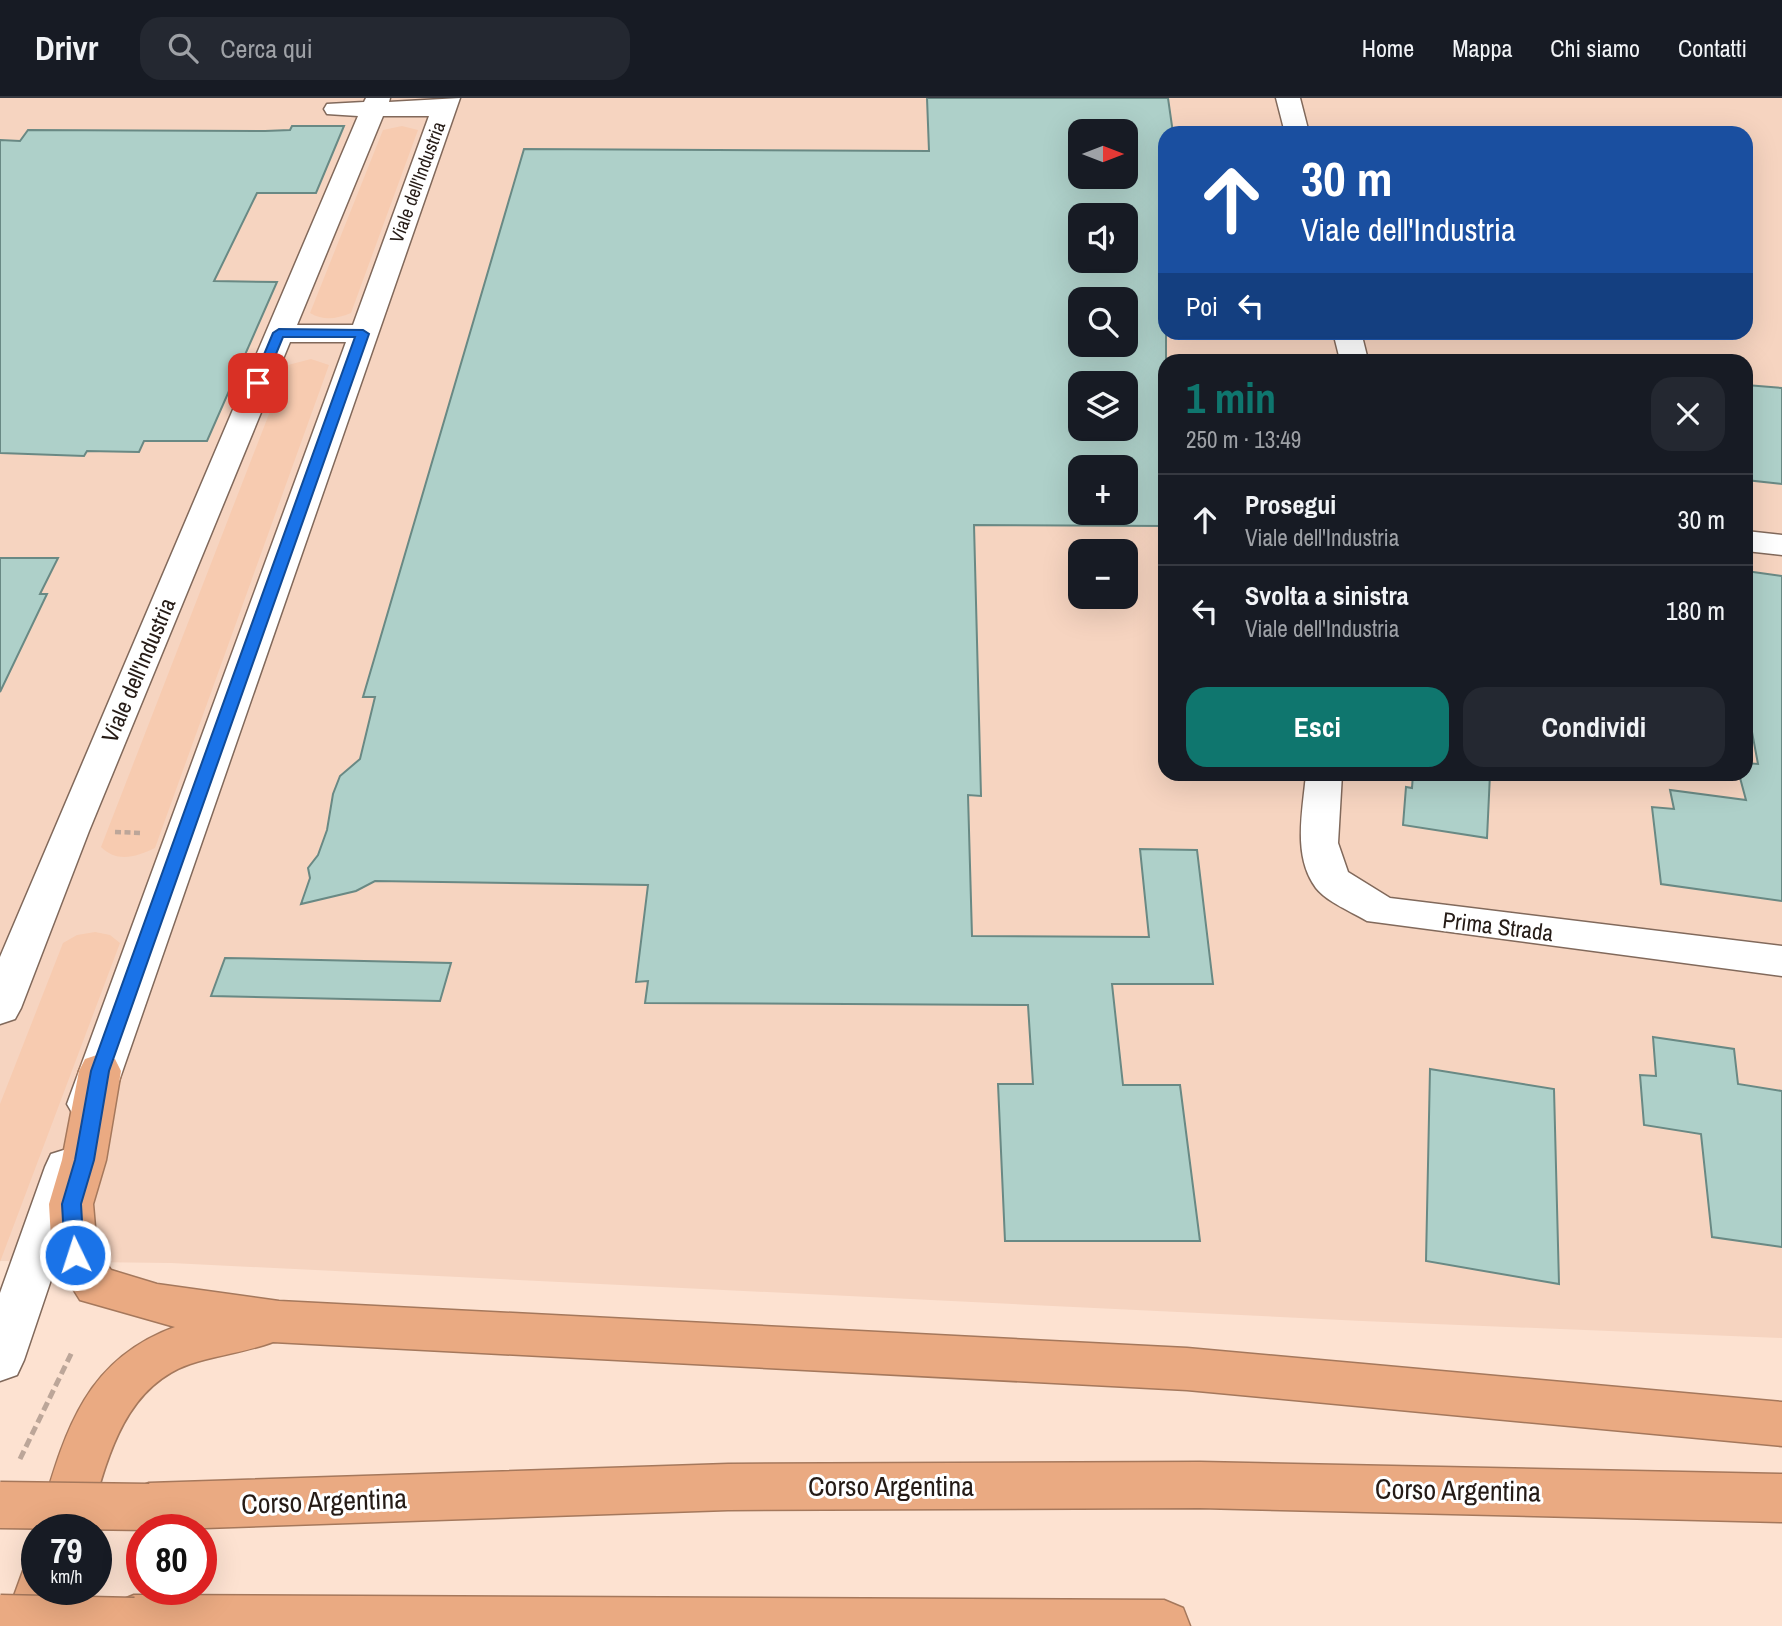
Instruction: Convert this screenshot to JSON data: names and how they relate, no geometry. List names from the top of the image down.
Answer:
{
  "streets": {
    "highway": ["Corso Argentina"],
    "street": ["Viale dell'Industria", "Prima Strada"]
  },
  "north": "right",
  "page": {
    "header": "Drivr",
    "search": "Cerca qui",
    "nav": [
      "Home",
      "Mappa",
      "Chi siamo",
      "Contatti"
    ],
    "map_buttons": ["+", "−"],
    "turn": ["30 m", "Viale dell'Industria"],
    "then": "Poi",
    "heading": ["1 min", "250 m · 13:49"],
    "list": [
      {
        "name": "Prosegui",
        "note": "Viale dell'Industria",
        "value": "30 m"
      },
      {
        "name": "Svolta a sinistra",
        "note": "Viale dell'Industria",
        "value": "180 m"
      }
    ],
    "buttons": ["Esci", "Condividi"],
    "speed": "79 km/h",
    "limit": "80"
  }
}
